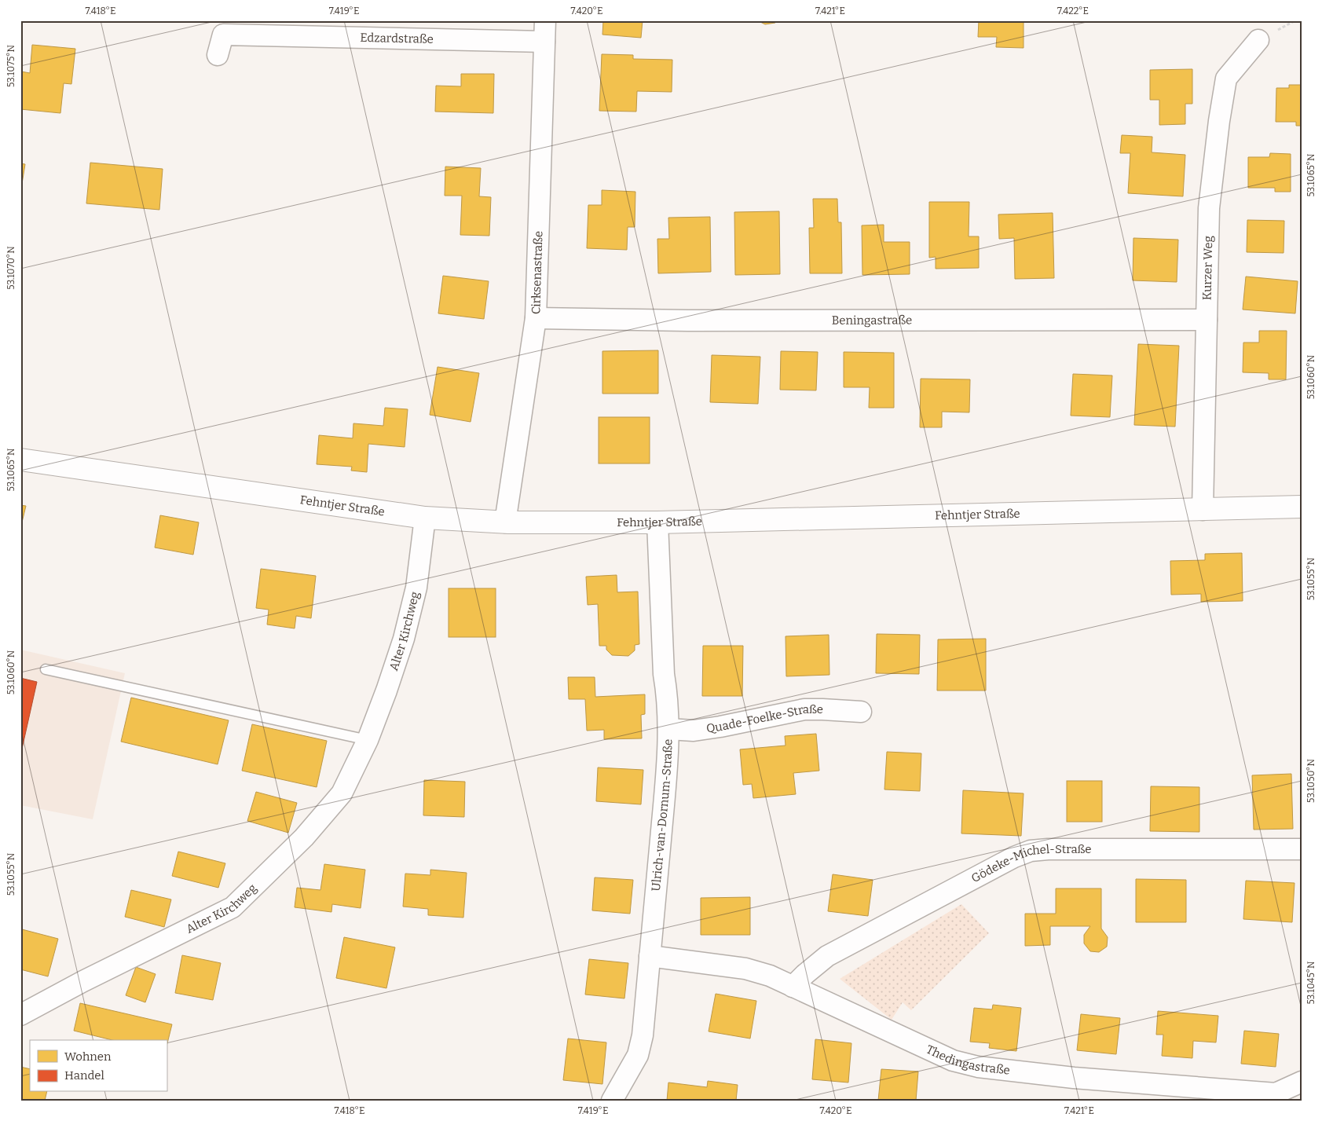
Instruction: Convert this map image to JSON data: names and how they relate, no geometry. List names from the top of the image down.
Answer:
{
  "streets": {
    "street": [
      "Edzardstraße",
      "Kurzer Weg",
      "Cirksenastraße",
      "Beningastraße",
      "Fehntjer Straße",
      "Alter Kirchweg",
      "Quade-Foelke-Straße",
      "Ulrich-van-Dornum-Straße",
      "Gödeke-Michel-Straße",
      "Thedingastraße"
    ]
  },
  "crossings": [
    ["Edzardstraße", "Cirksenastraße"],
    ["Kurzer Weg", "Beningastraße"],
    ["Kurzer Weg", "Fehntjer Straße"],
    ["Cirksenastraße", "Beningastraße"],
    ["Cirksenastraße", "Fehntjer Straße"],
    ["Fehntjer Straße", "Alter Kirchweg"],
    ["Fehntjer Straße", "Ulrich-van-Dornum-Straße"],
    ["Quade-Foelke-Straße", "Ulrich-van-Dornum-Straße"],
    ["Ulrich-van-Dornum-Straße", "Thedingastraße"],
    ["Gödeke-Michel-Straße", "Thedingastraße"]
  ],
  "legend": ["Wohnen", "Handel"],
  "coordinates": [
    "7.418°E",
    "7.419°E",
    "7.420°E",
    "7.421°E",
    "7.422°E",
    "53.1075°N",
    "53.1065°N",
    "53.1070°N",
    "53.1060°N",
    "53.1055°N",
    "53.1050°N",
    "53.1045°N"
  ]
}
